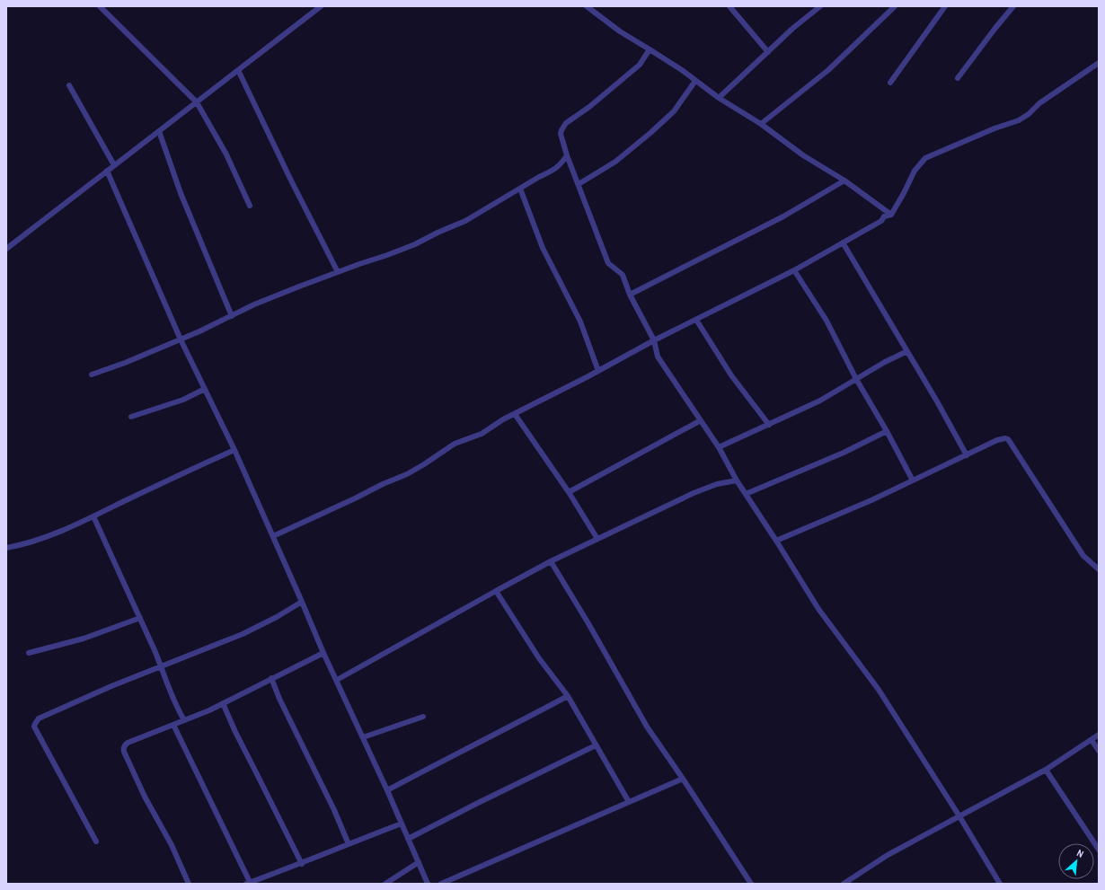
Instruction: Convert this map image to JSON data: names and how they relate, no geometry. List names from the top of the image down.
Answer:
{
  "north": "top right"
}
